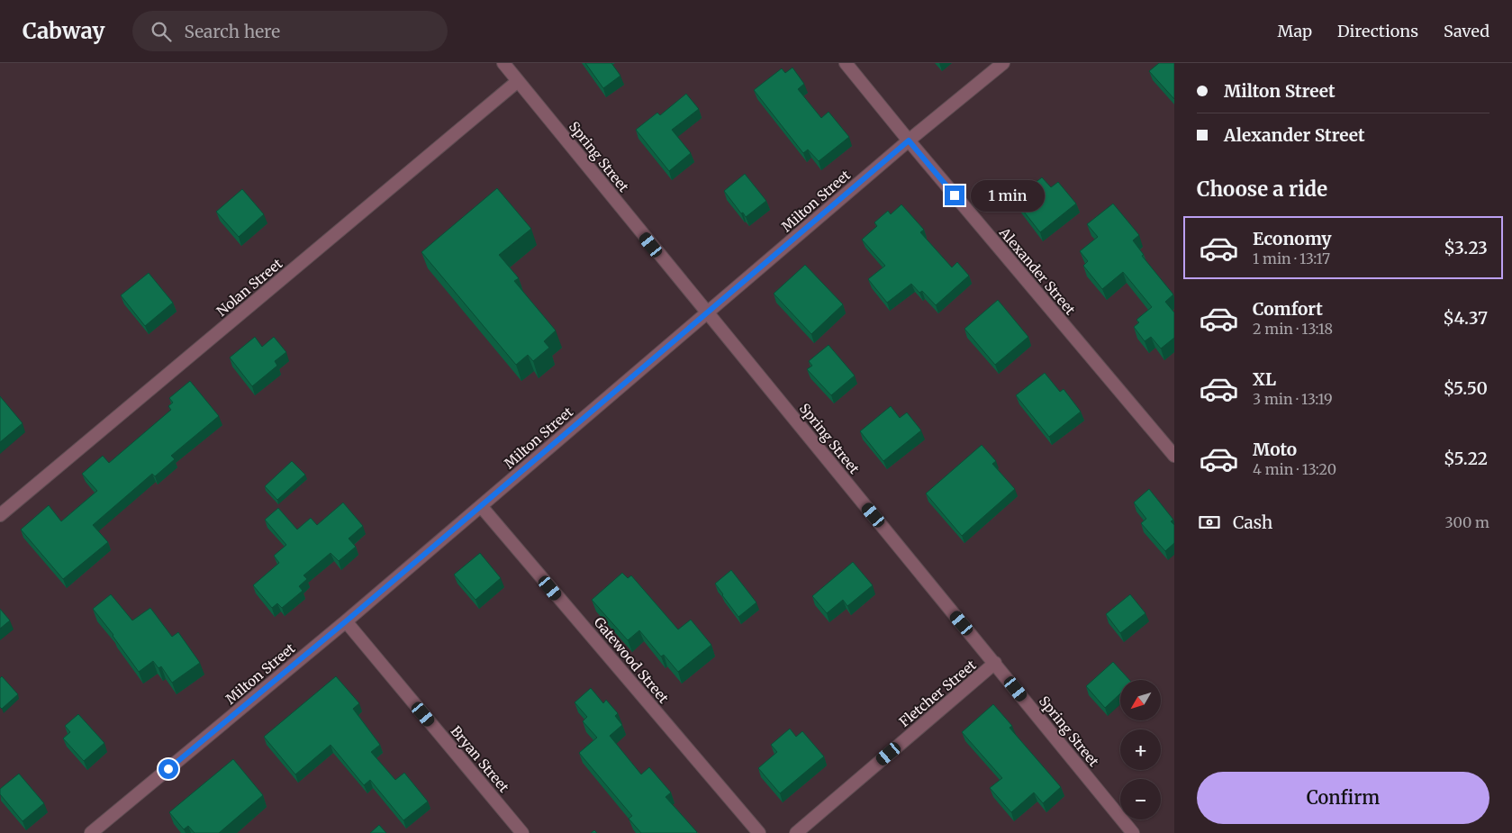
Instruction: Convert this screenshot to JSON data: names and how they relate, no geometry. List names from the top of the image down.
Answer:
{
  "streets": {
    "street": [
      "Spring Street",
      "Milton Street",
      "Alexander Street",
      "Nolan Street",
      "Gatewood Street",
      "Fletcher Street",
      "Bryan Street"
    ]
  },
  "crossings": [
    ["Spring Street", "Milton Street"],
    ["Spring Street", "Nolan Street"],
    ["Spring Street", "Fletcher Street"],
    ["Milton Street", "Alexander Street"],
    ["Milton Street", "Gatewood Street"],
    ["Milton Street", "Bryan Street"]
  ],
  "north": "bottom left",
  "page": {
    "header": "Cabway",
    "search": "Search here",
    "nav": ["Map", "Directions", "Saved"],
    "banner": ["Milton Street", "Alexander Street"],
    "heading": "Choose a ride",
    "bubble": "1 min",
    "list": [
      {
        "name": "Economy",
        "note": "1 min · 13:17",
        "value": "$3.23"
      },
      {
        "name": "Comfort",
        "note": "2 min · 13:18",
        "value": "$4.37"
      },
      {
        "name": "XL",
        "note": "3 min · 13:19",
        "value": "$5.50"
      },
      {
        "name": "Moto",
        "note": "4 min · 13:20",
        "value": "$5.22"
      }
    ],
    "pay": ["Cash", "300 m"],
    "map_buttons": ["+", "−"],
    "buttons": "Confirm"
  }
}
